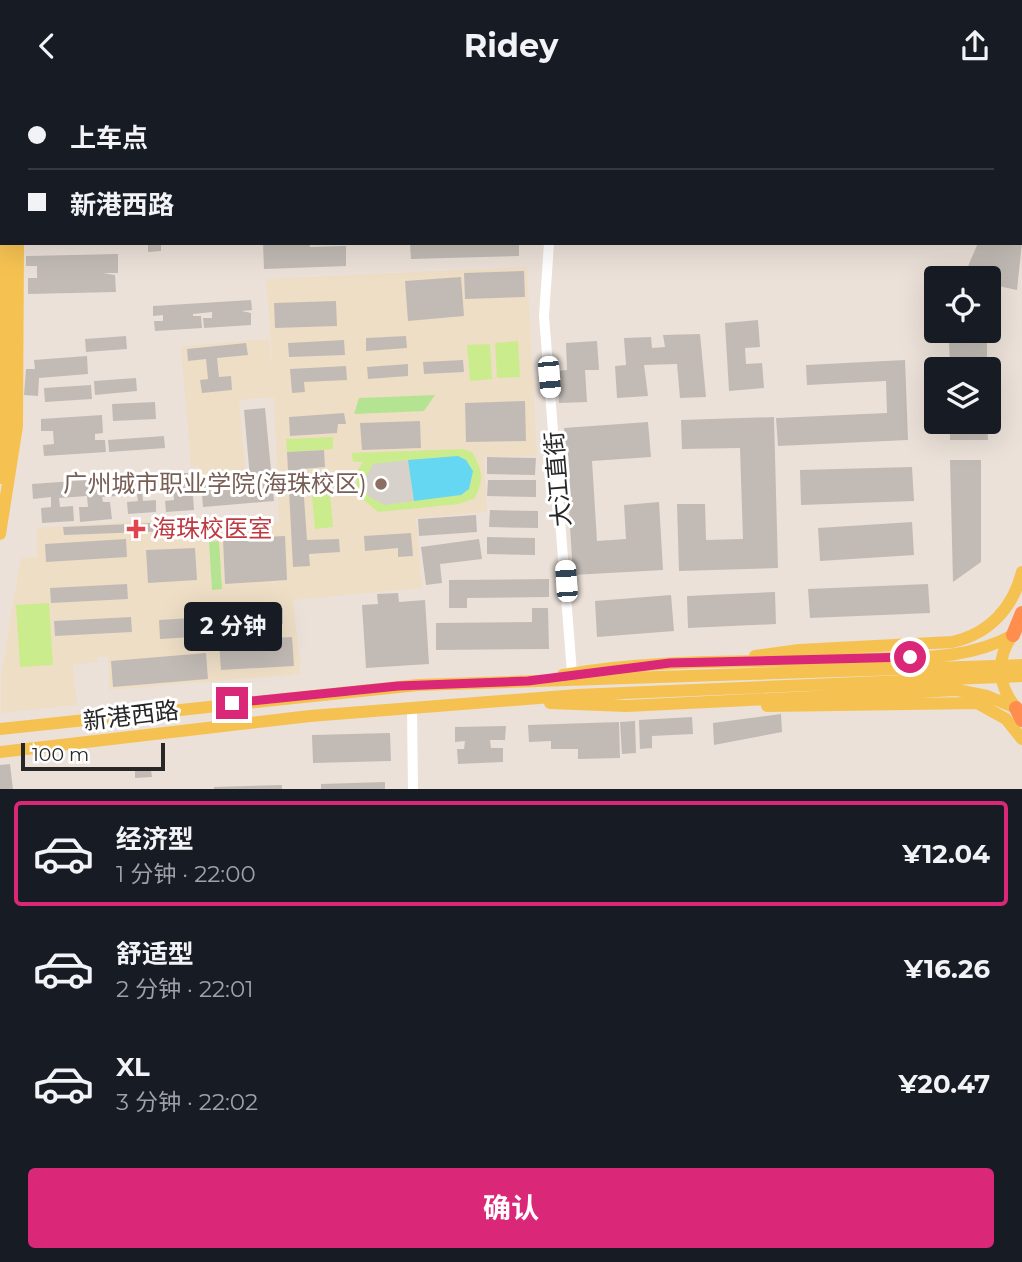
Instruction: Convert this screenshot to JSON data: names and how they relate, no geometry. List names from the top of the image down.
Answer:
{
  "streets": {
    "main road": ["新港西路"],
    "street": ["大江直街"]
  },
  "places": {
    "other": ["广州城市职业学院(海珠校区)"],
    "health": ["海珠校医室"]
  },
  "scale_bar": "100 m",
  "page": {
    "header": "Ridey",
    "banner": ["上车点", "新港西路"],
    "bubble": "2 分钟",
    "scale": "100 m",
    "list": [
      {
        "name": "经济型",
        "note": "1 分钟 · 22:00",
        "value": "¥12.04"
      },
      {
        "name": "舒适型",
        "note": "2 分钟 · 22:01",
        "value": "¥16.26"
      },
      {
        "name": "XL",
        "note": "3 分钟 · 22:02",
        "value": "¥20.47"
      }
    ],
    "buttons": "确认"
  }
}
